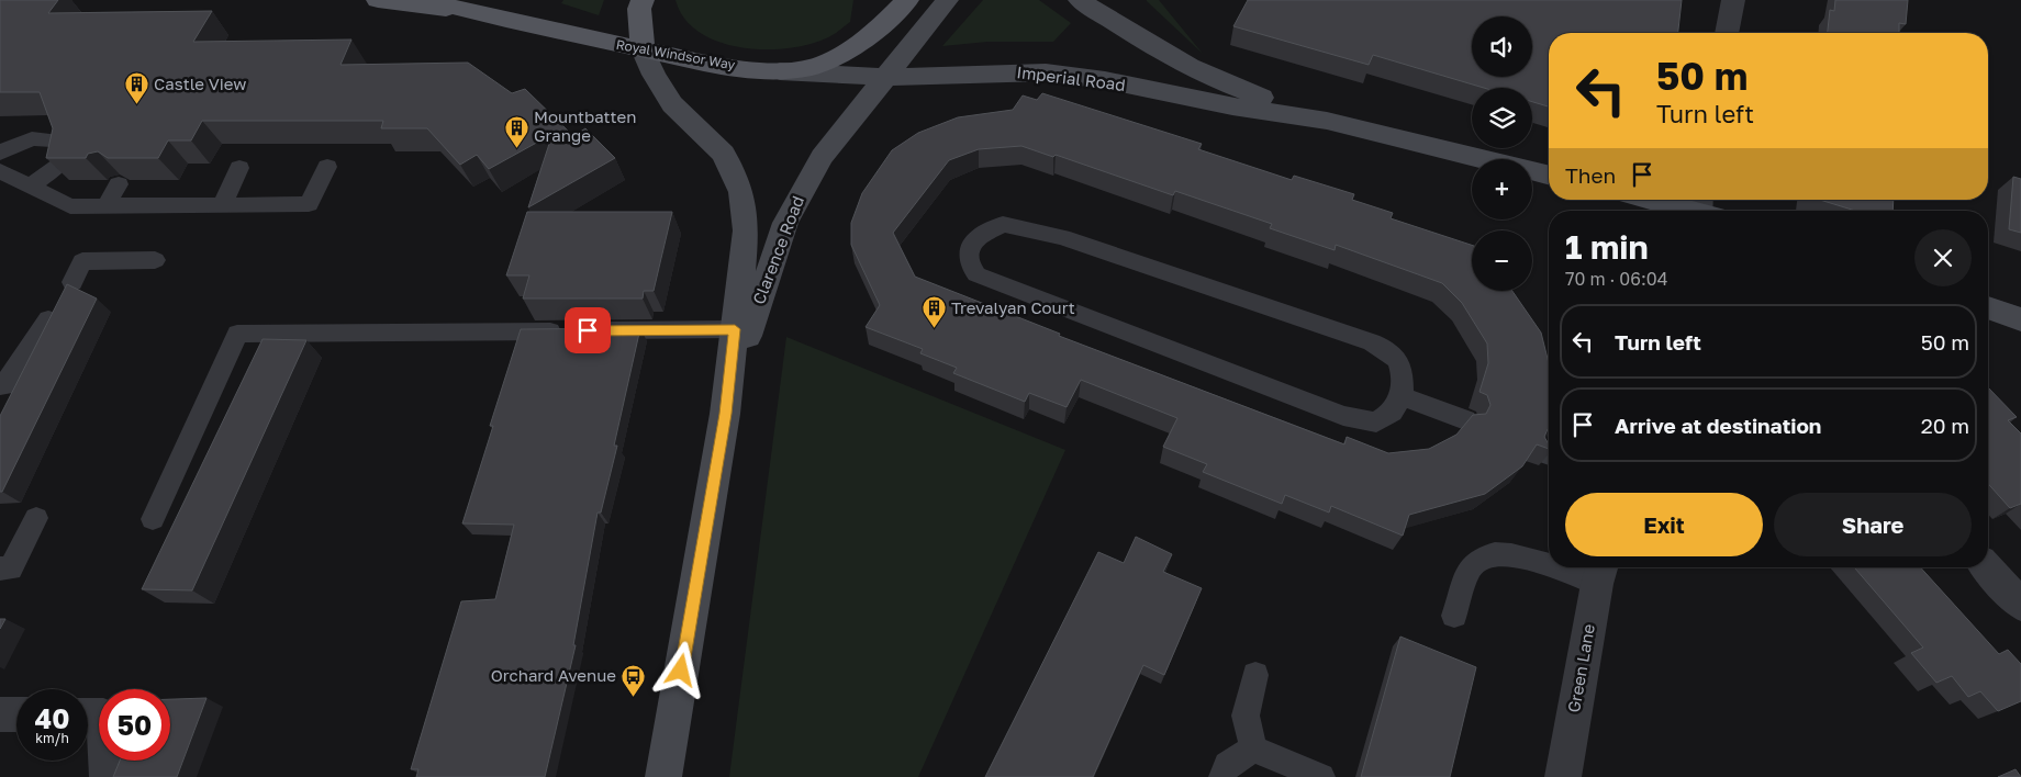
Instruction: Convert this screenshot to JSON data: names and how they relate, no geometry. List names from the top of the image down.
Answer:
{
  "streets": {
    "main road": ["Royal Windsor Way", "Imperial Road", "Clarence Road"],
    "street": ["Green Lane"]
  },
  "crossings": [
    ["Royal Windsor Way", "Imperial Road"],
    ["Royal Windsor Way", "Clarence Road"],
    ["Imperial Road", "Clarence Road"]
  ],
  "places": {
    "building": ["Castle View", "Mountbatten Grange", "Trevalyan Court"],
    "bus stop": ["Orchard Avenue"]
  },
  "page": {
    "map_buttons": ["+", "−"],
    "turn": ["50 m", "Turn left"],
    "then": "Then",
    "heading": ["1 min", "70 m · 06:04"],
    "list": [
      {
        "name": "Turn left",
        "value": "50 m"
      },
      {
        "name": "Arrive at destination",
        "value": "20 m"
      }
    ],
    "buttons": ["Exit", "Share"],
    "speed": "40 km/h",
    "limit": "50"
  }
}
